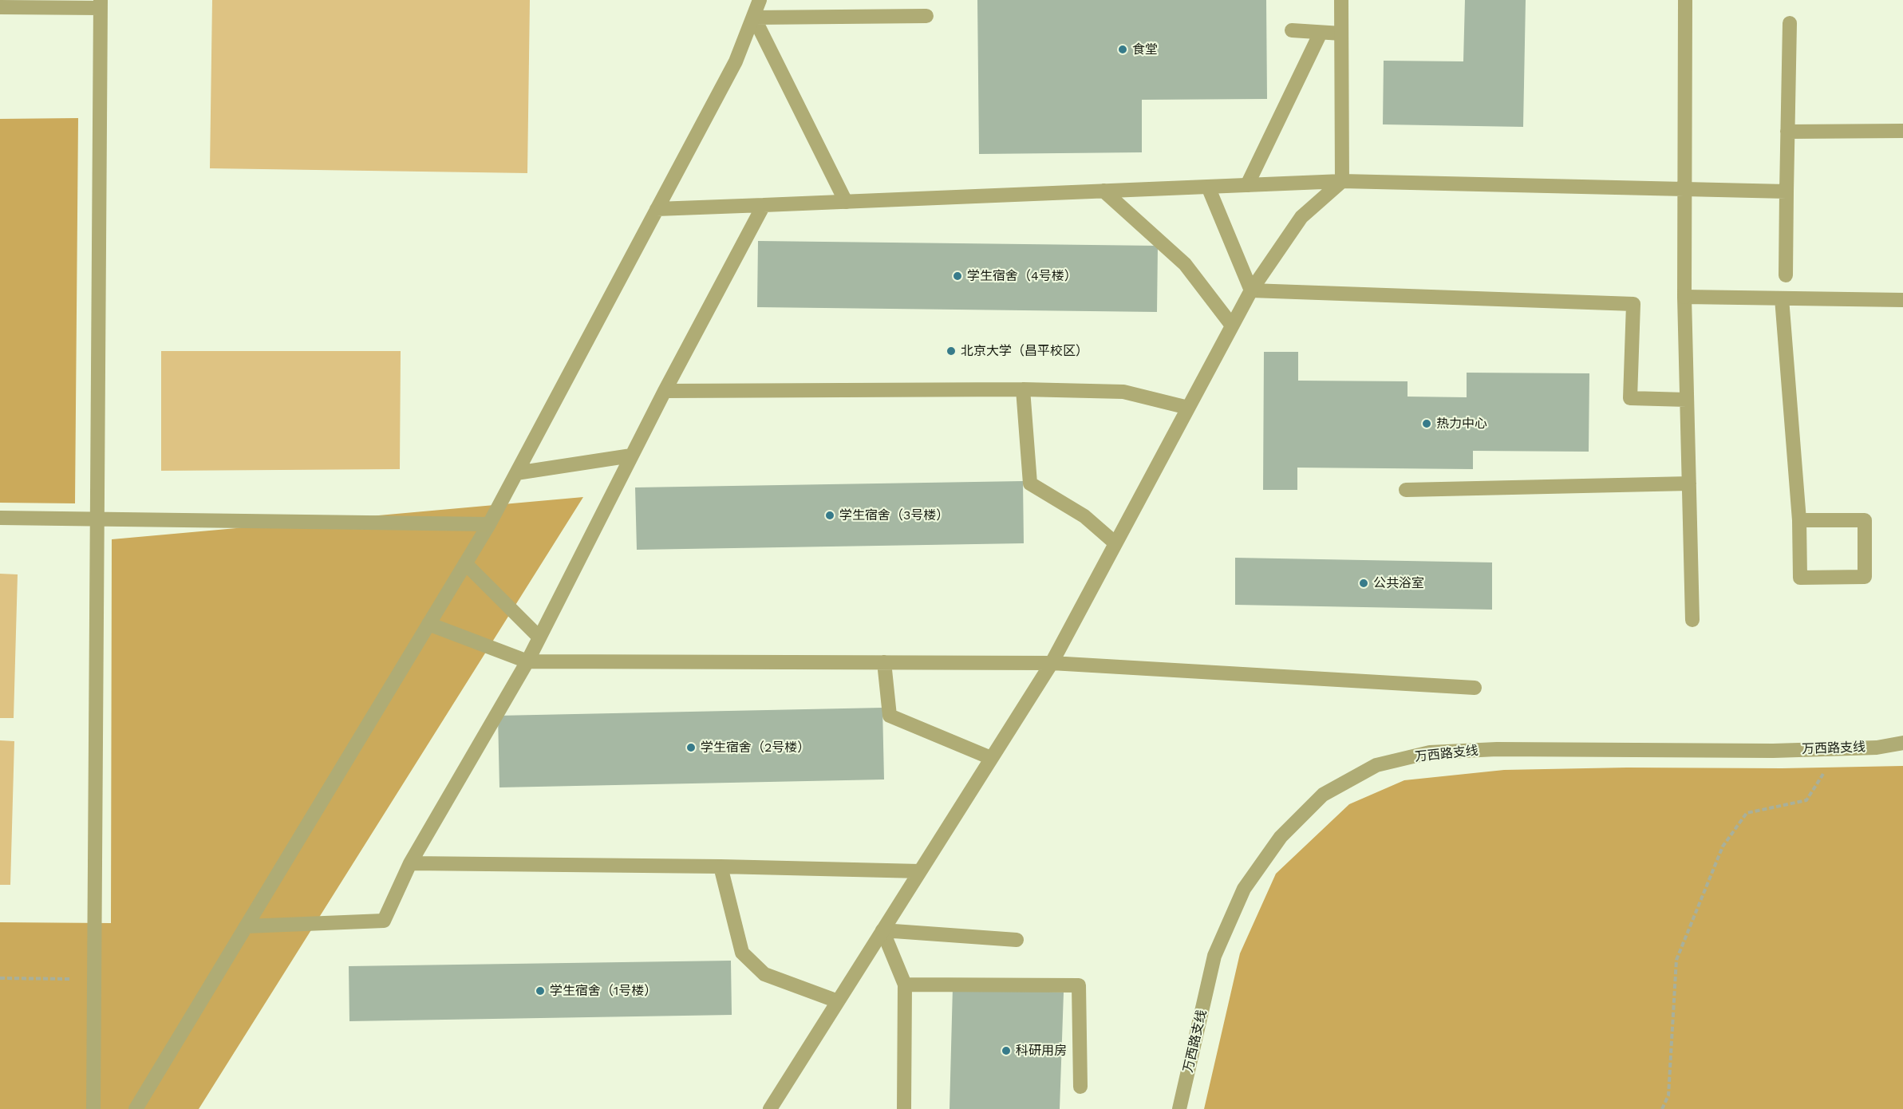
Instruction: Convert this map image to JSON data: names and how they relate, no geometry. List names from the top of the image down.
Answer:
{
  "streets": {
    "street": ["万西路支线"]
  },
  "places": [
    "食堂",
    "学生宿舍（4号楼）",
    "北京大学（昌平校区）",
    "热力中心",
    "学生宿舍（3号楼）",
    "公共浴室",
    "学生宿舍（2号楼）",
    "学生宿舍（1号楼）",
    "科研用房"
  ]
}
